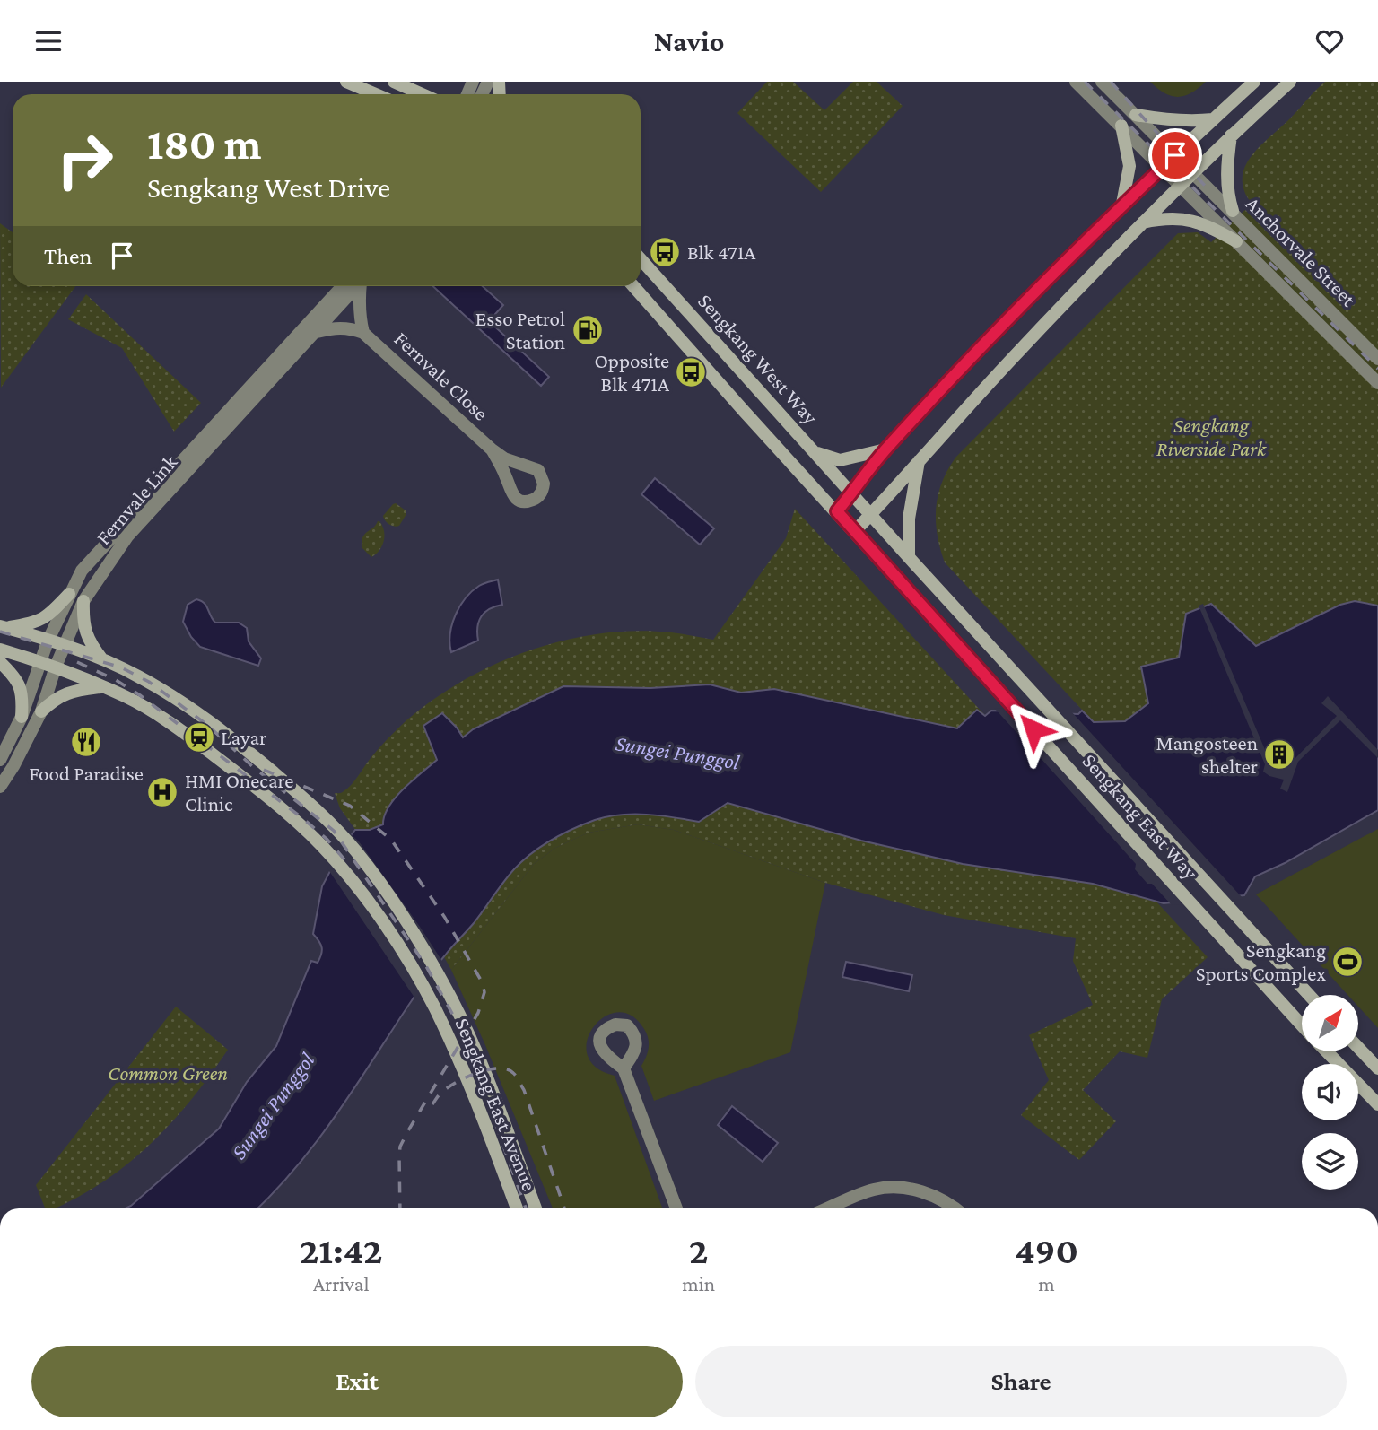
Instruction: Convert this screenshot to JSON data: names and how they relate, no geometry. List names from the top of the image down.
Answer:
{
  "streets": {
    "main road": ["Sengkang West Way", "Sengkang East Way", "Sengkang East Avenue"],
    "street": ["Anchorvale Street", "Fernvale Close", "Fernvale Link"]
  },
  "crossings": [
    ["Sengkang West Way", "Sengkang East Way"],
    ["Fernvale Close", "Fernvale Link"],
    ["Fernvale Link", "Sengkang East Avenue"]
  ],
  "water": ["Sungei Punggol"],
  "parks": ["Sengkang Riverside Park", "Common Green"],
  "places": {
    "bus stop": ["Blk 471A", "Opposite Blk 471A"],
    "fuel station": ["Esso Petrol Station"],
    "station": ["Layar"],
    "restaurant": ["Food Paradise"],
    "building": ["Mangosteen shelter"],
    "hospital": ["HMI Onecare Clinic"],
    "sports": ["Sengkang Sports Complex"]
  },
  "north": "top right",
  "page": {
    "header": "Navio",
    "turn": ["180 m", "Sengkang West Drive"],
    "then": "Then",
    "eta": [
      "21:42",
      "Arrival",
      "2",
      "min",
      "490",
      "m"
    ],
    "buttons": ["Exit", "Share"]
  }
}
